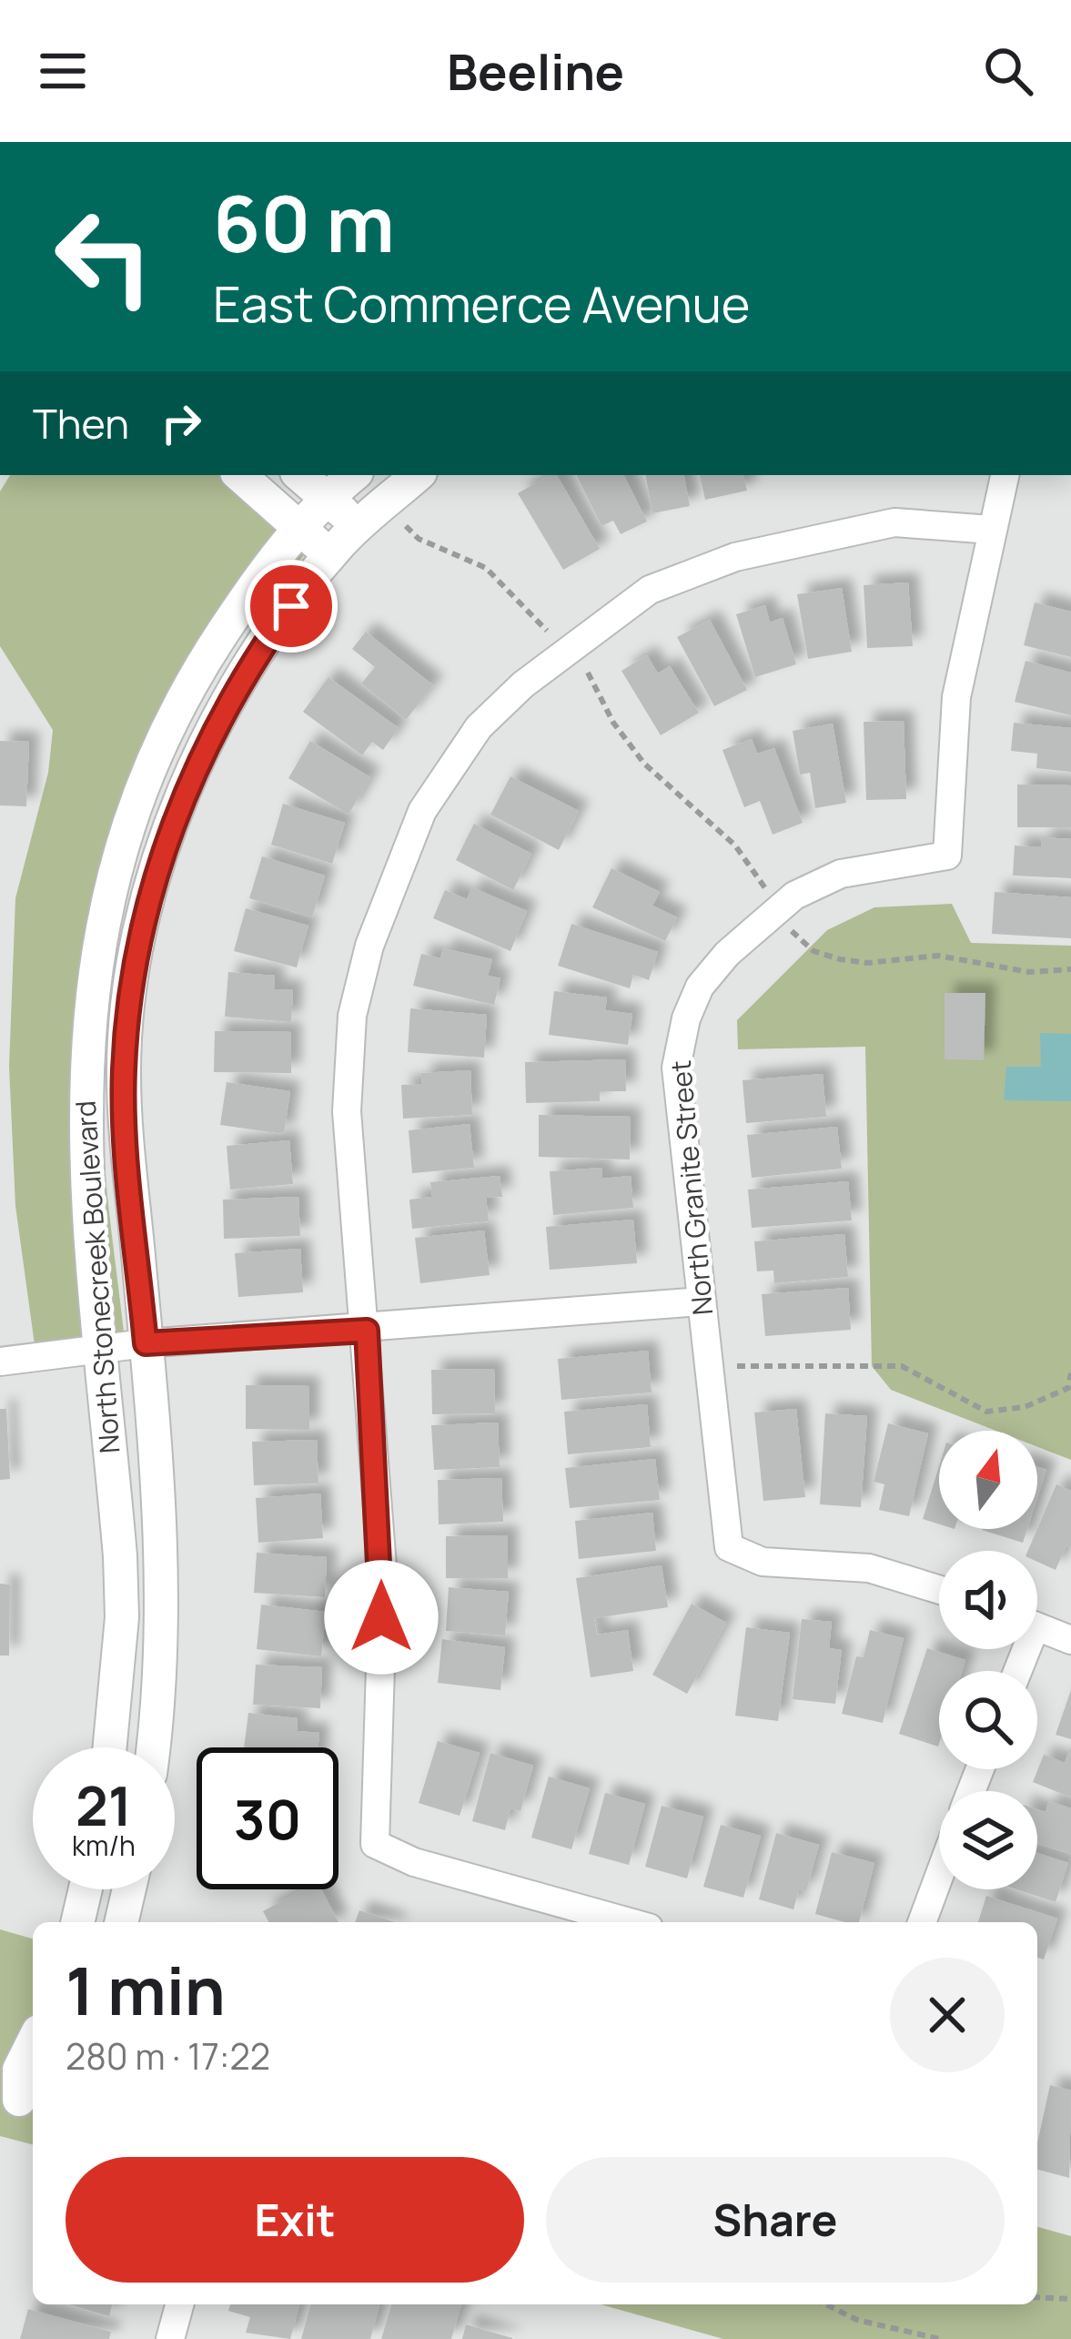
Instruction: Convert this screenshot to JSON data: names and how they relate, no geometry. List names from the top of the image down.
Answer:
{
  "streets": {
    "street": ["North Granite Street", "North Stonecreek Boulevard"]
  },
  "north": "top",
  "page": {
    "header": "Beeline",
    "turn": ["60 m", "East Commerce Avenue"],
    "then": "Then",
    "speed": "21 km/h",
    "limit": "30",
    "heading": ["1 min", "280 m · 17:22"],
    "buttons": ["Exit", "Share"]
  }
}
